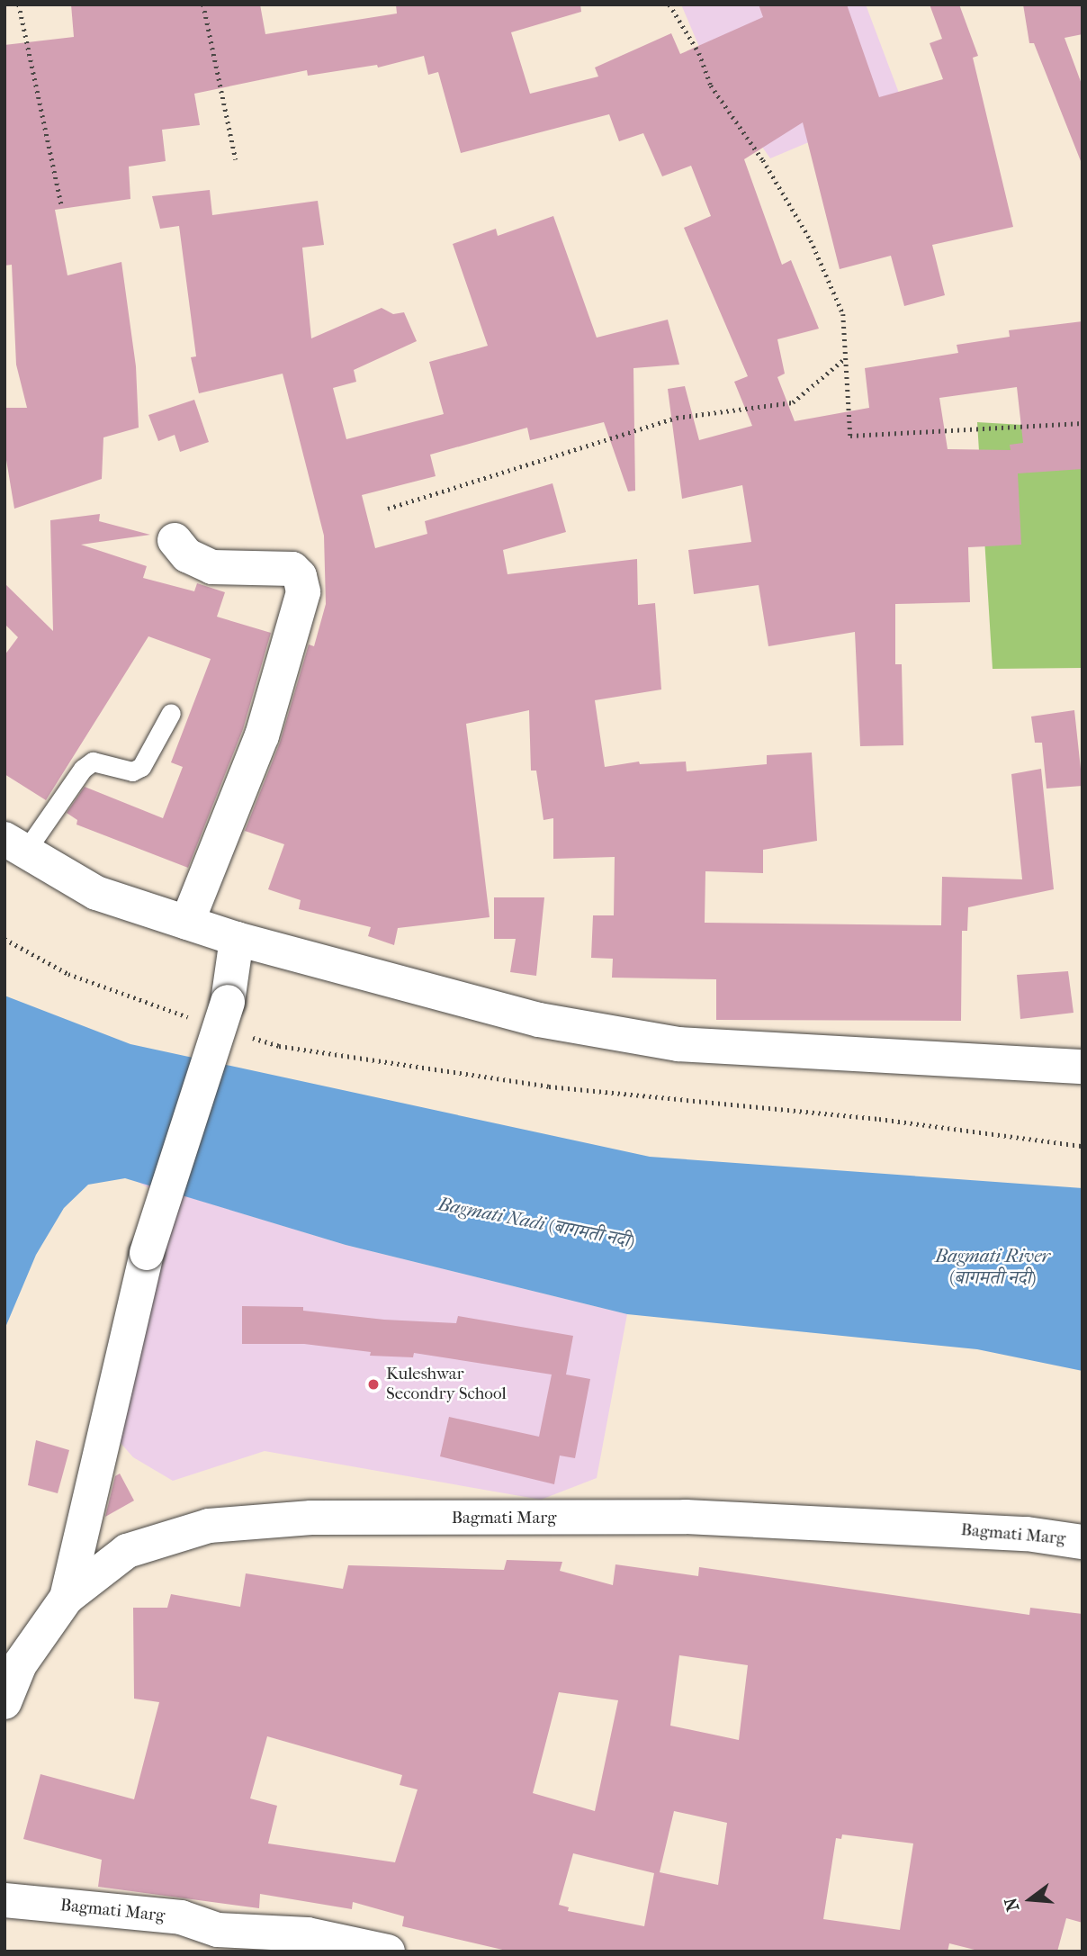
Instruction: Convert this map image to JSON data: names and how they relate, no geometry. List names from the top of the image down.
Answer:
{
  "streets": {
    "street": ["Bagmati Marg"]
  },
  "water": ["Bagmati Nadi (बागमती नदी)", "Bagmati River (बागमती नदी)"],
  "places": ["Kuleshwar Secondry School"],
  "north": "left"
}
